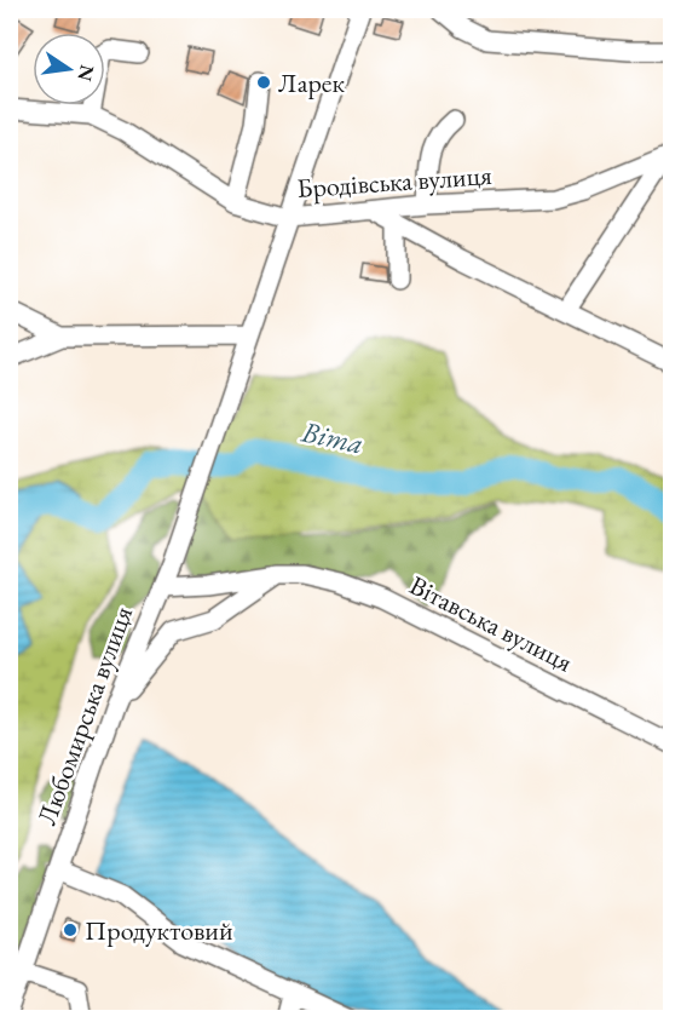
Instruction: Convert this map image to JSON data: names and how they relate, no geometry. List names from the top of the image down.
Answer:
{
  "streets": {
    "street": ["Бродівська вулиця", "Вітавська вулиця", "Любомирська вулиця"]
  },
  "crossings": [
    ["Вітавська вулиця", "Любомирська вулиця"]
  ],
  "water": ["Віта"],
  "places": ["Ларек", "Продуктовий"],
  "north": "right"
}
